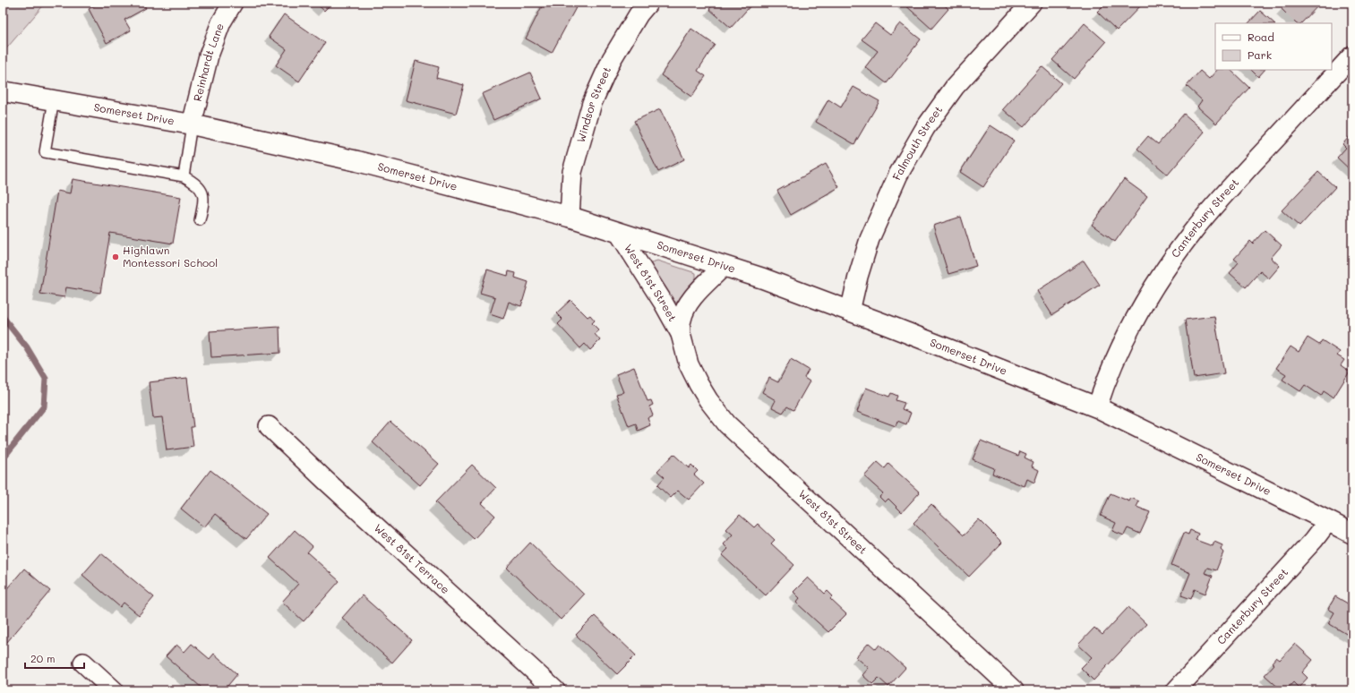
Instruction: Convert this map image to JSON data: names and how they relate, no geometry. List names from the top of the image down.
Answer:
{
  "streets": {
    "street": [
      "Reinhardt Lane",
      "Windsor Street",
      "Somerset Drive",
      "Falmouth Street",
      "Canterbury Street",
      "West 81st Street",
      "West 81st Terrace"
    ]
  },
  "crossings": [
    ["Reinhardt Lane", "Somerset Drive"],
    ["Windsor Street", "Somerset Drive"],
    ["Somerset Drive", "Falmouth Street"],
    ["Somerset Drive", "Canterbury Street"],
    ["Somerset Drive", "West 81st Street"]
  ],
  "places": ["Highlawn Montessori School"],
  "legend": ["Road", "Park"],
  "scale_bar": "20 m"
}
